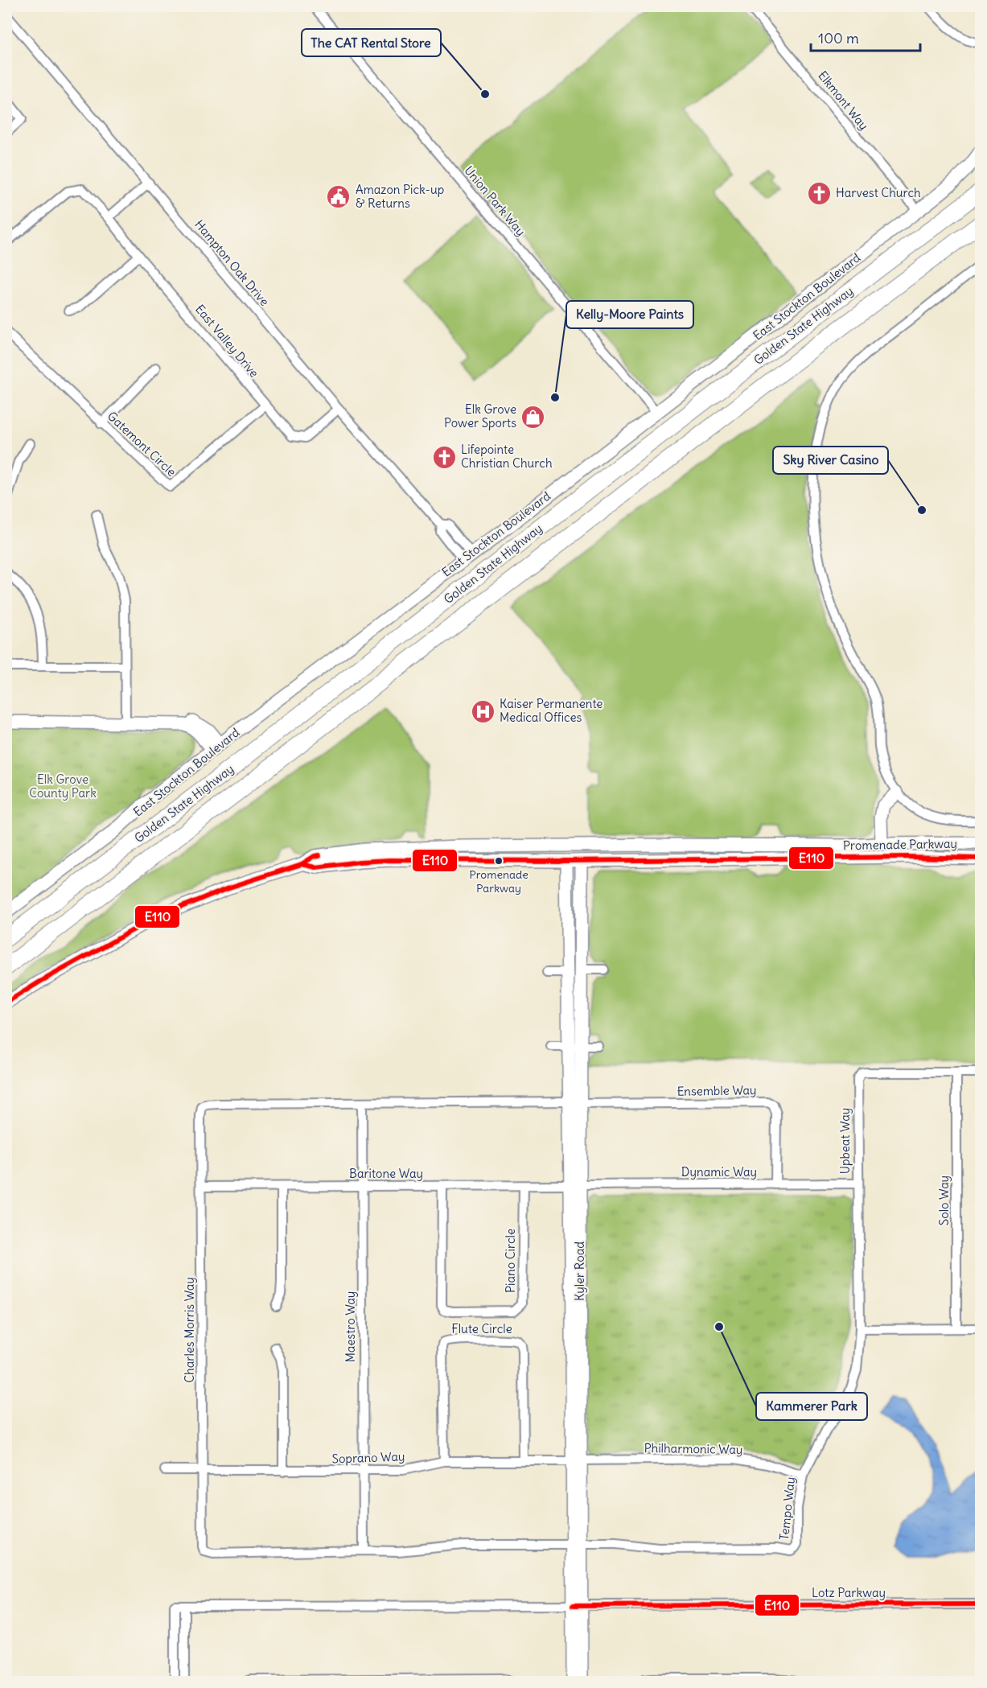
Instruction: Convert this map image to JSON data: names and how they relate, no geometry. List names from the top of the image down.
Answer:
{
  "streets": {
    "highway": ["Golden State Highway"],
    "main road": ["East Stockton Boulevard", "Promenade Parkway", "Kyler Road"],
    "street": [
      "Elkmont Way",
      "Union Park Way",
      "Hampton Oak Drive",
      "East Valley Drive",
      "Gatemont Circle",
      "Ensemble Way",
      "Upbeat Way",
      "Dynamic Way",
      "Baritone Way",
      "Solo Way",
      "Piano Circle",
      "Maestro Way",
      "Flute Circle",
      "Charles Morris Way",
      "Philharmonic Way",
      "Soprano Way",
      "Tempo Way",
      "Lotz Parkway"
    ]
  },
  "crossings": [
    ["Elkmont Way", "East Stockton Boulevard"],
    ["Union Park Way", "East Stockton Boulevard"],
    ["Hampton Oak Drive", "East Stockton Boulevard"],
    ["Hampton Oak Drive", "East Valley Drive"],
    ["East Valley Drive", "Gatemont Circle"],
    ["Promenade Parkway", "Kyler Road"],
    ["Ensemble Way", "Dynamic Way"],
    ["Ensemble Way", "Kyler Road"],
    ["Ensemble Way", "Charles Morris Way"],
    ["Upbeat Way", "Dynamic Way"],
    ["Upbeat Way", "Solo Way"],
    ["Upbeat Way", "Tempo Way"],
    ["Dynamic Way", "Baritone Way"],
    ["Dynamic Way", "Kyler Road"],
    ["Baritone Way", "Piano Circle"],
    ["Baritone Way", "Kyler Road"],
    ["Baritone Way", "Maestro Way"],
    ["Baritone Way", "Charles Morris Way"],
    ["Kyler Road", "Charles Morris Way"],
    ["Kyler Road", "Philharmonic Way"],
    ["Kyler Road", "Soprano Way"],
    ["Kyler Road", "Tempo Way"],
    ["Kyler Road", "Lotz Parkway"],
    ["Maestro Way", "Charles Morris Way"],
    ["Maestro Way", "Soprano Way"],
    ["Flute Circle", "Soprano Way"],
    ["Charles Morris Way", "Soprano Way"],
    ["Charles Morris Way", "Tempo Way"],
    ["Philharmonic Way", "Soprano Way"],
    ["Philharmonic Way", "Tempo Way"]
  ],
  "parks": ["Elk Grove County Park"],
  "places": {
    "other": [
      "The CAT Rental Store",
      "Kelly-Moore Paints",
      "Sky River Casino",
      "Promenade Parkway",
      "Kammerer Park"
    ],
    "church": ["Harvest Church", "Lifepointe Christian Church"],
    "public building": ["Amazon Pick-up & Returns"],
    "shop": ["Elk Grove Power Sports"],
    "hospital": ["Kaiser Permanente Medical Offices"]
  },
  "lines": ["transit line E110"],
  "scale_bar": "100 m"
}
